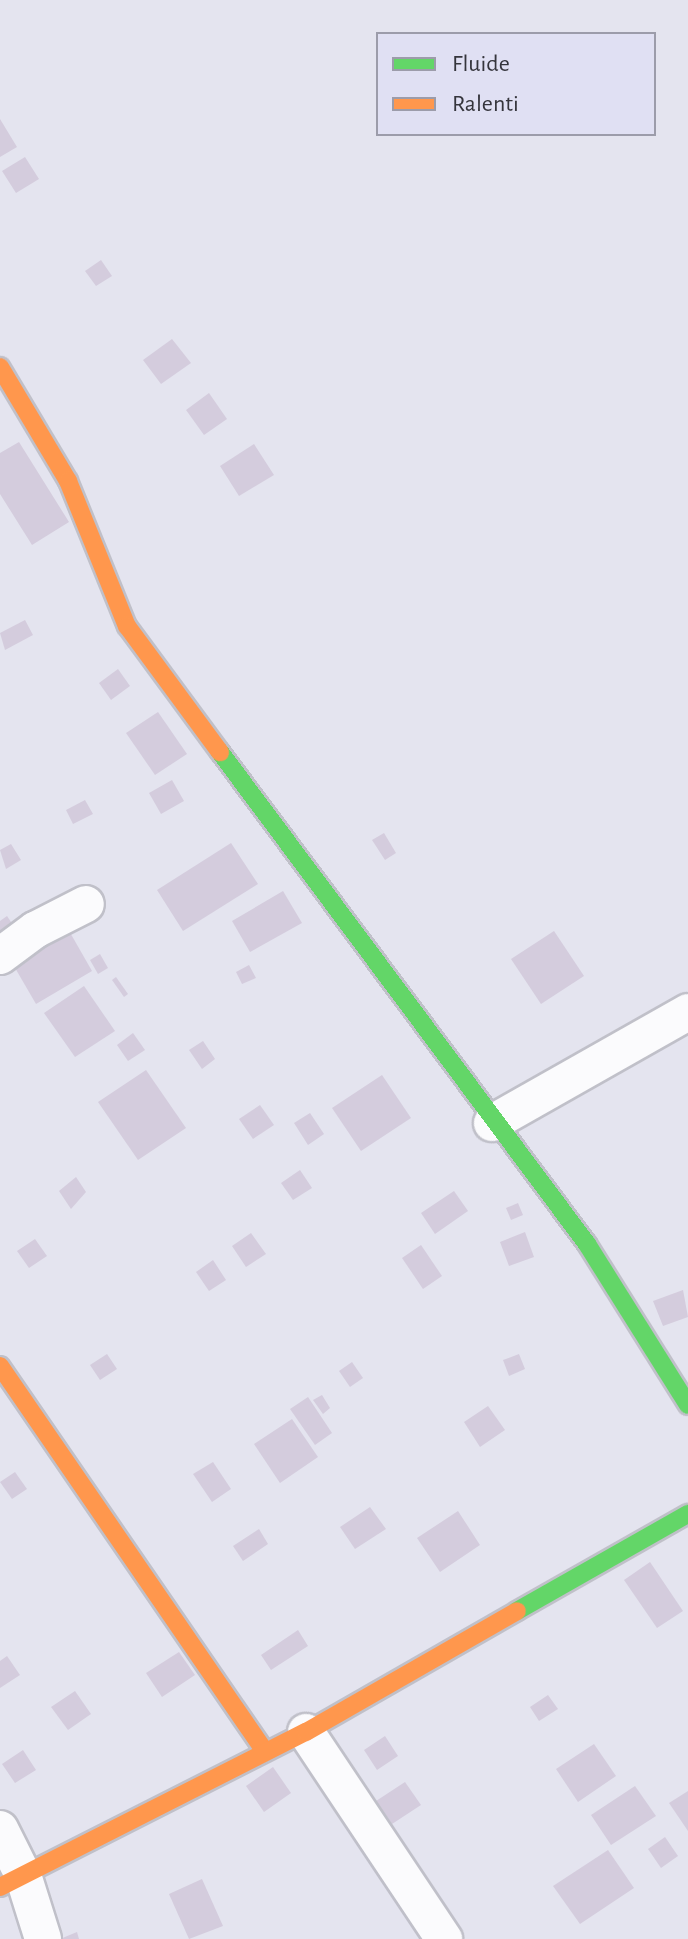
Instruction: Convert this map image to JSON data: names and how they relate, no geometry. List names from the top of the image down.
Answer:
{
  "legend": ["Fluide", "Ralenti"]
}
